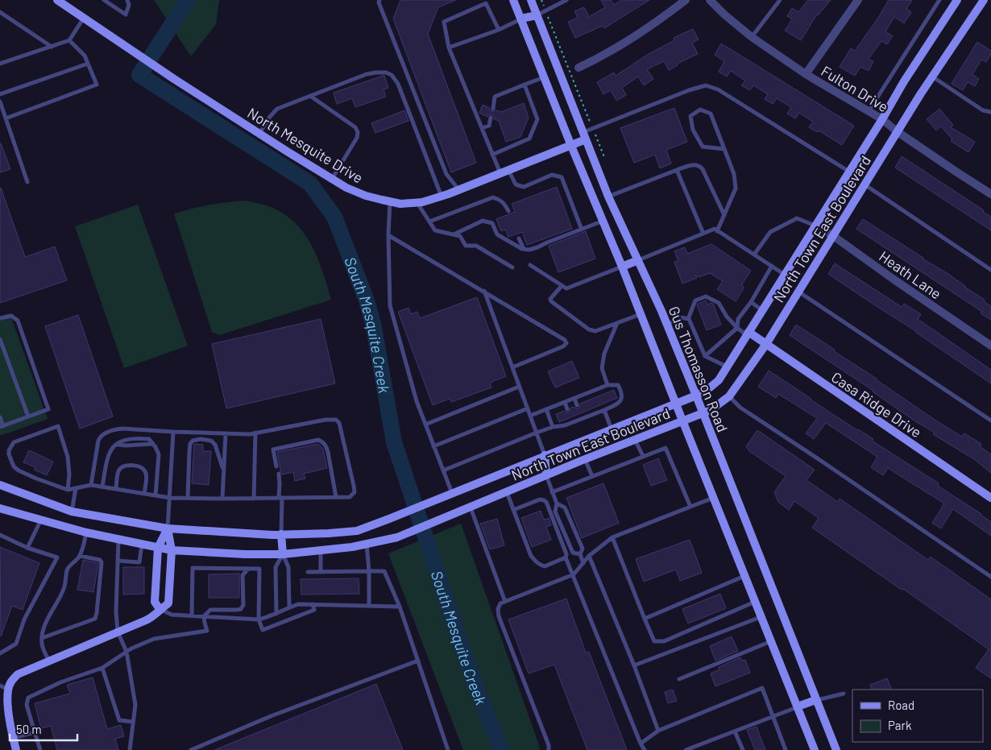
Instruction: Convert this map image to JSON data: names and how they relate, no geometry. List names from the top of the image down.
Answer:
{
  "streets": {
    "main road": [
      "North Mesquite Drive",
      "North Town East Boulevard",
      "Gus Thomasson Road",
      "Casa Ridge Drive"
    ],
    "street": ["Fulton Drive", "Heath Lane"]
  },
  "crossings": [
    ["Fulton Drive", "North Town East Boulevard"],
    ["North Mesquite Drive", "Gus Thomasson Road"],
    ["North Town East Boulevard", "Heath Lane"],
    ["North Town East Boulevard", "Gus Thomasson Road"],
    ["North Town East Boulevard", "Casa Ridge Drive"]
  ],
  "water": ["South Mesquite Creek"],
  "legend": ["Road", "Park"],
  "scale_bar": "50 m"
}
